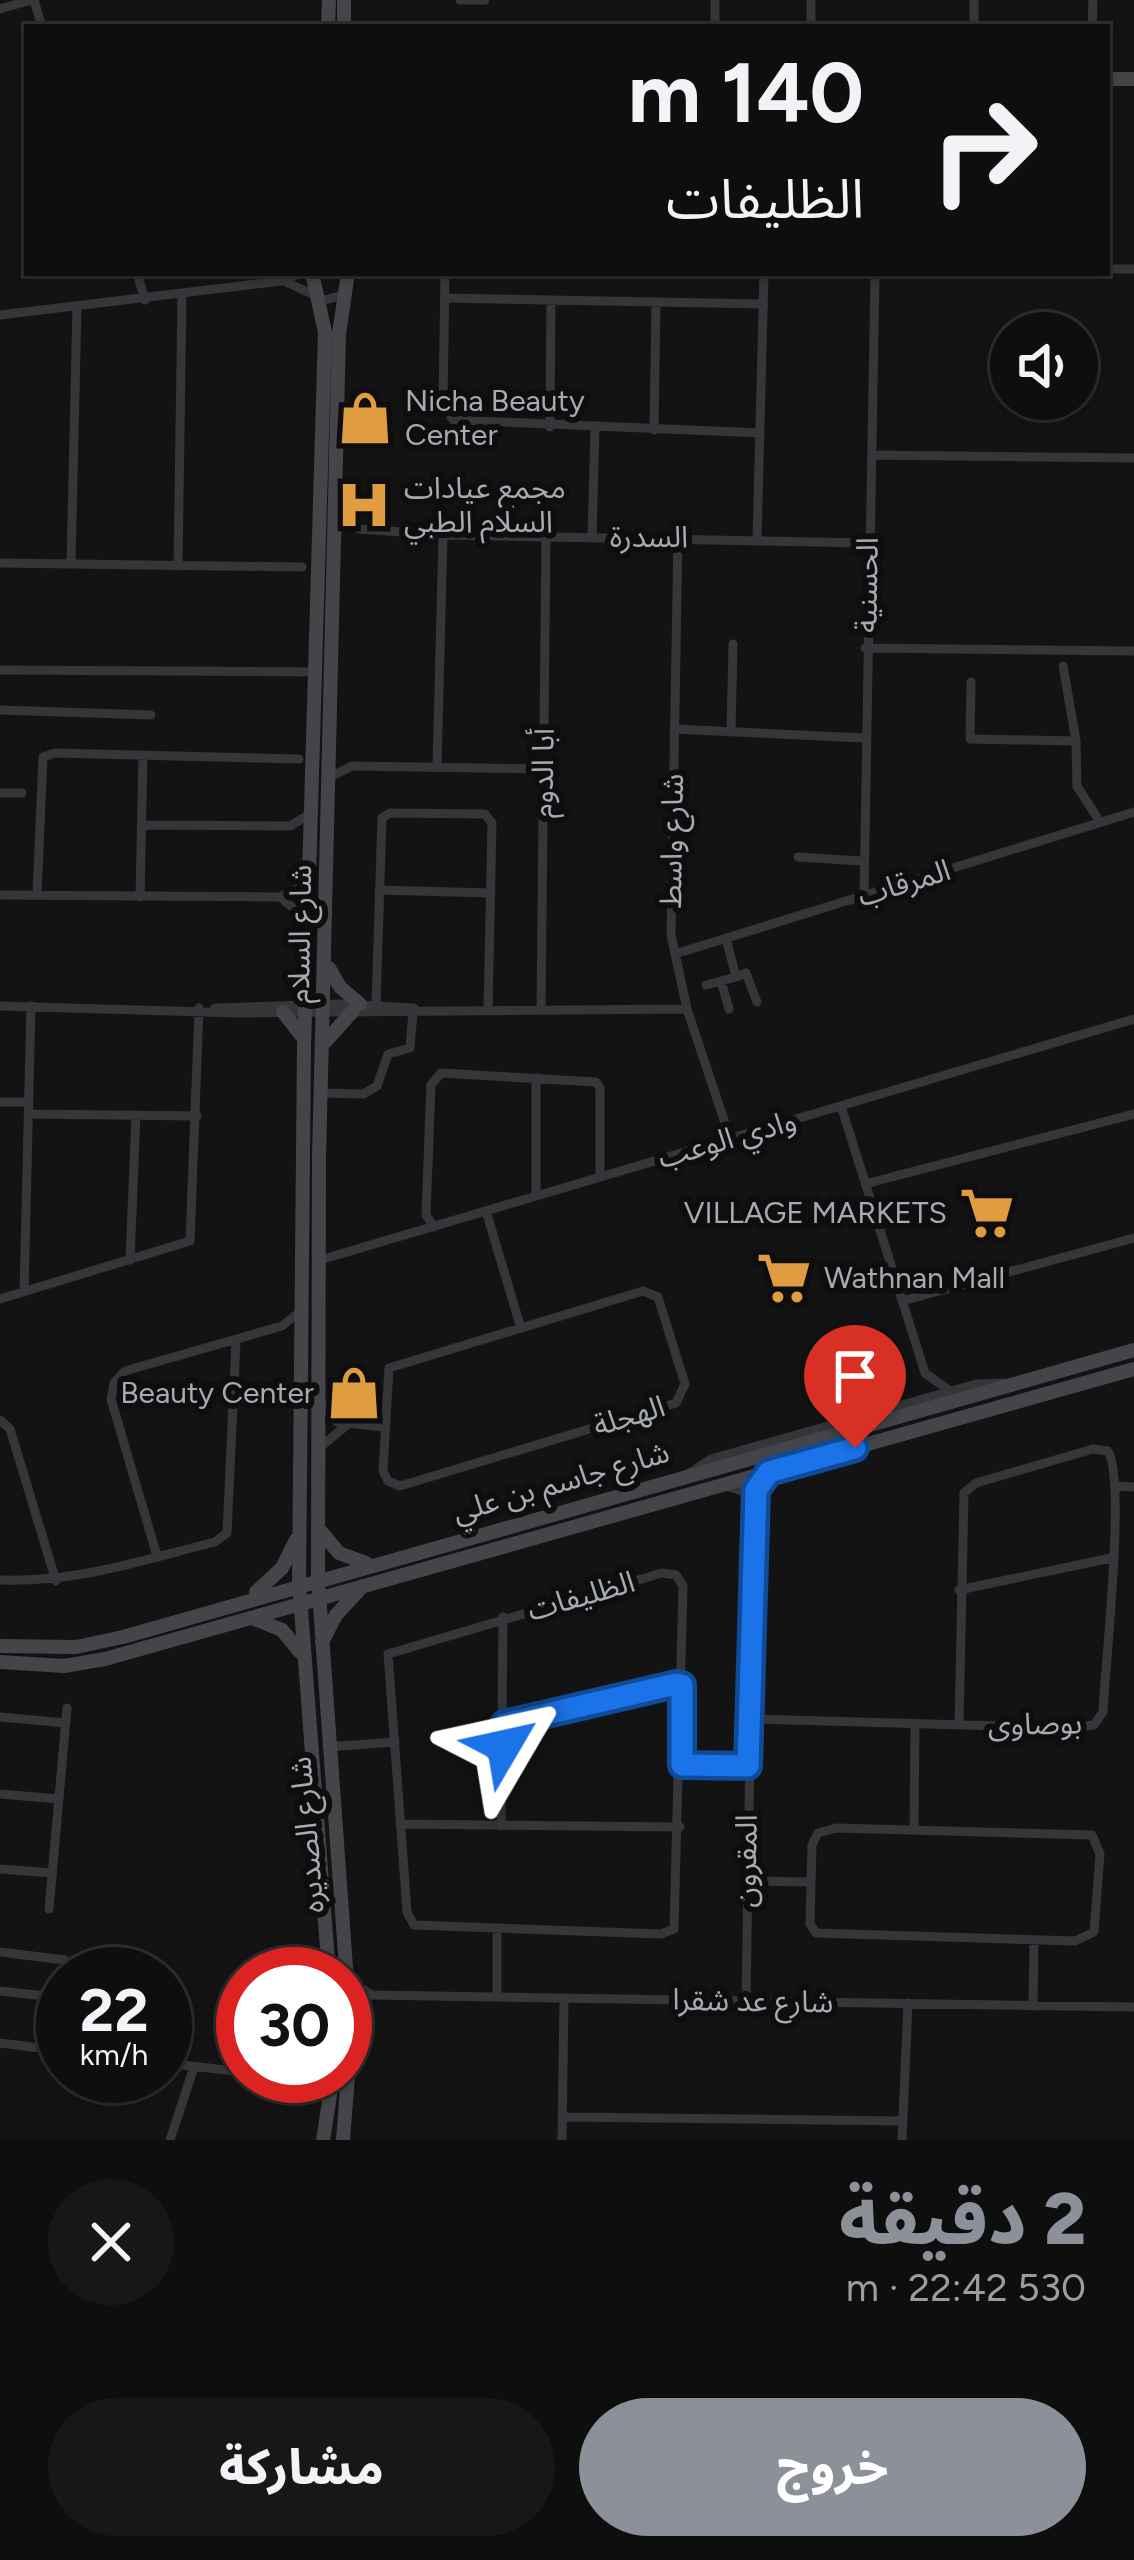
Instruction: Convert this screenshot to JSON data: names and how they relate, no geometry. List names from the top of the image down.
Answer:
{
  "streets": {
    "main road": ["شارع السلام", "شارع جاسم بن علي", "شارع الصديره"],
    "street": [
      "السدرة",
      "الحسنية",
      "أبا الدوم",
      "شارع واسط",
      "المرقاب",
      "وادي الوعب",
      "الهجلة",
      "الظليفات",
      "بوصاوى",
      "المقرون",
      "شارع عد شقرا"
    ]
  },
  "crossings": [
    ["السدرة", "الحسنية"],
    ["السدرة", "أبا الدوم"],
    ["السدرة", "شارع واسط"],
    ["الحسنية", "المرقاب"],
    ["شارع واسط", "المرقاب"],
    ["شارع واسط", "وادي الوعب"],
    ["شارع السلام", "وادي الوعب"],
    ["شارع السلام", "شارع جاسم بن علي"],
    ["شارع السلام", "شارع الصديره"],
    ["شارع جاسم بن علي", "شارع الصديره"],
    ["شارع جاسم بن علي", "المقرون"],
    ["بوصاوى", "المقرون"],
    ["المقرون", "شارع عد شقرا"]
  ],
  "places": {
    "shop": ["Nicha Beauty Center", "Beauty Center"],
    "hospital": ["مجمع عيادات السلام الطبي"],
    "supermarket": ["VILLAGE MARKETS", "Wathnan Mall"]
  },
  "page": {
    "turn": ["140 m", "الظليفات"],
    "speed": "22 km/h",
    "limit": "30",
    "heading": ["2 دقيقة", "530 m · 22:42"],
    "buttons": ["خروج", "مشاركة"]
  }
}
